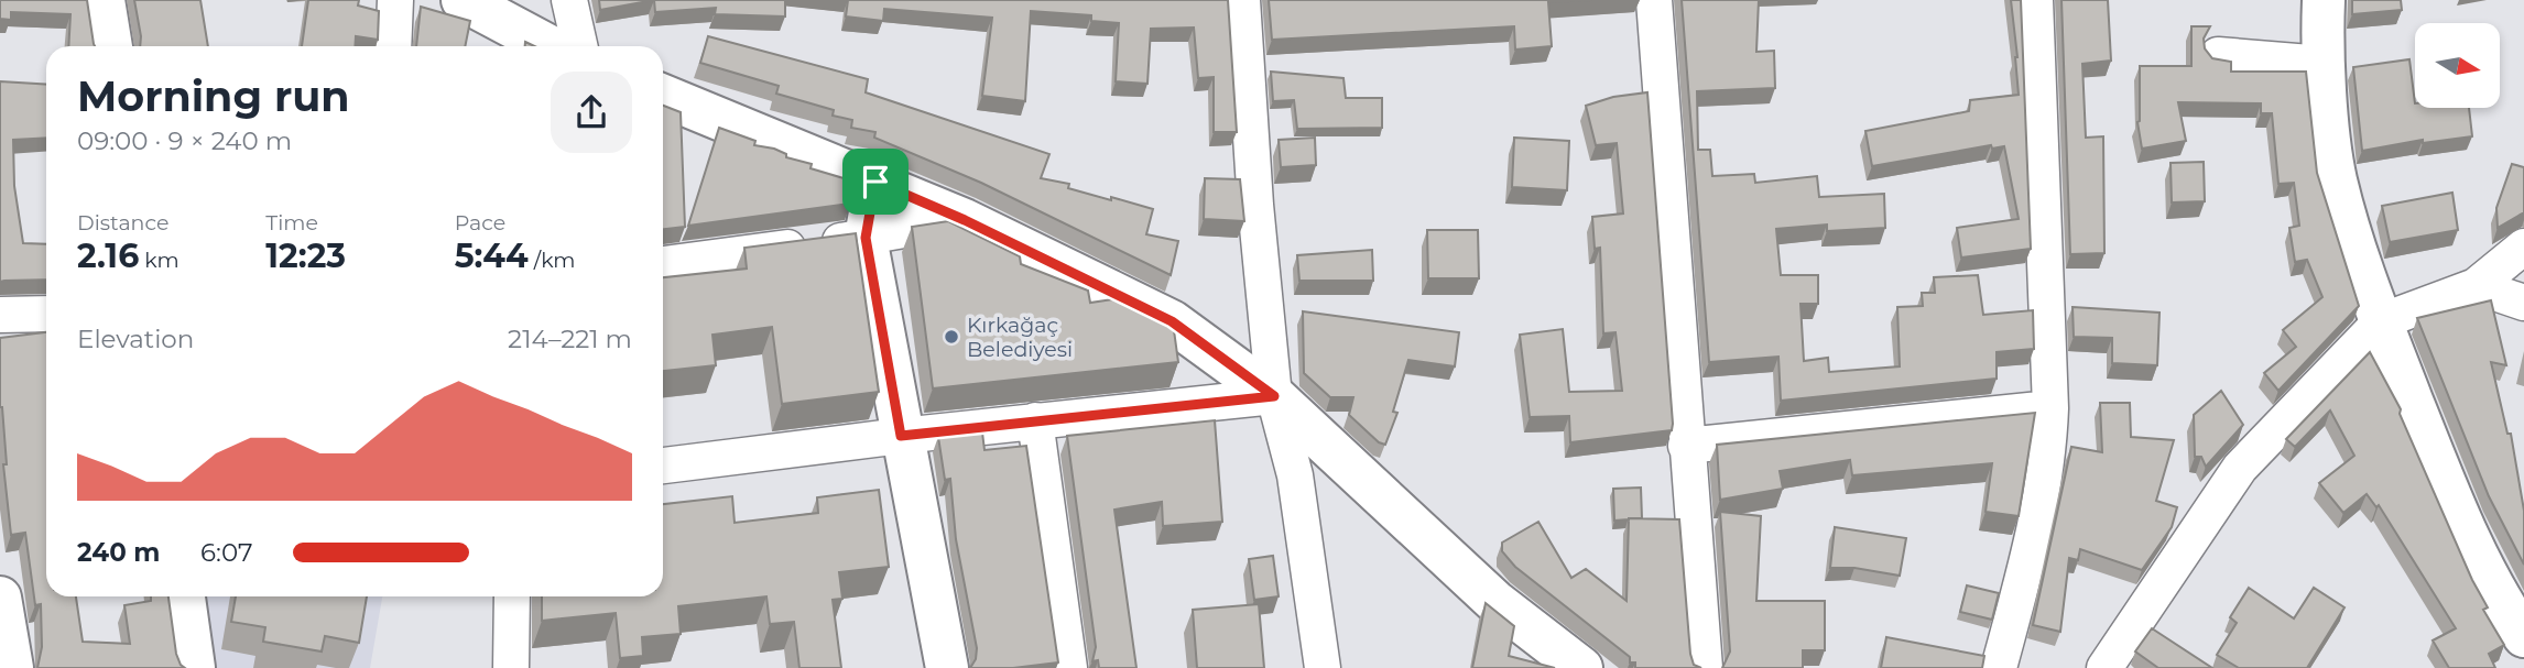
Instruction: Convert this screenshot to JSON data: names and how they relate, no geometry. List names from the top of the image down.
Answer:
{
  "places": ["Kırkağaç Belediyesi"],
  "north": "right",
  "page": {
    "heading": ["Morning run", "09:00 · 9 × 240 m"],
    "stats": [
      ["Distance", "2.16 km"],
      ["Time", "12:23"],
      ["Pace", "5:44 /km"]
    ],
    "chart": ["Elevation", "214–221 m"],
    "list": [
      {
        "name": "240 m",
        "note": "6:07"
      }
    ]
  }
}
